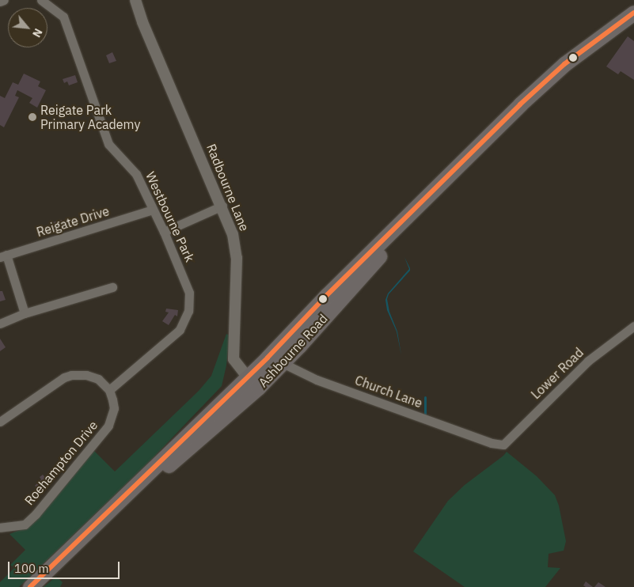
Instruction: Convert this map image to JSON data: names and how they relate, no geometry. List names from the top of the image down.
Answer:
{
  "streets": {
    "highway": ["Ashbourne Road"],
    "street": [
      "Radbourne Lane",
      "Westbourne Park",
      "Reigate Drive",
      "Lower Road",
      "Church Lane",
      "Roehampton Drive"
    ]
  },
  "crossings": [
    ["Radbourne Lane", "Ashbourne Road"],
    ["Westbourne Park", "Reigate Drive"],
    ["Westbourne Park", "Roehampton Drive"],
    ["Ashbourne Road", "Church Lane"],
    ["Lower Road", "Church Lane"]
  ],
  "places": ["Reigate Park Primary Academy"],
  "scale_bar": "100 m",
  "north": "bottom right"
}
